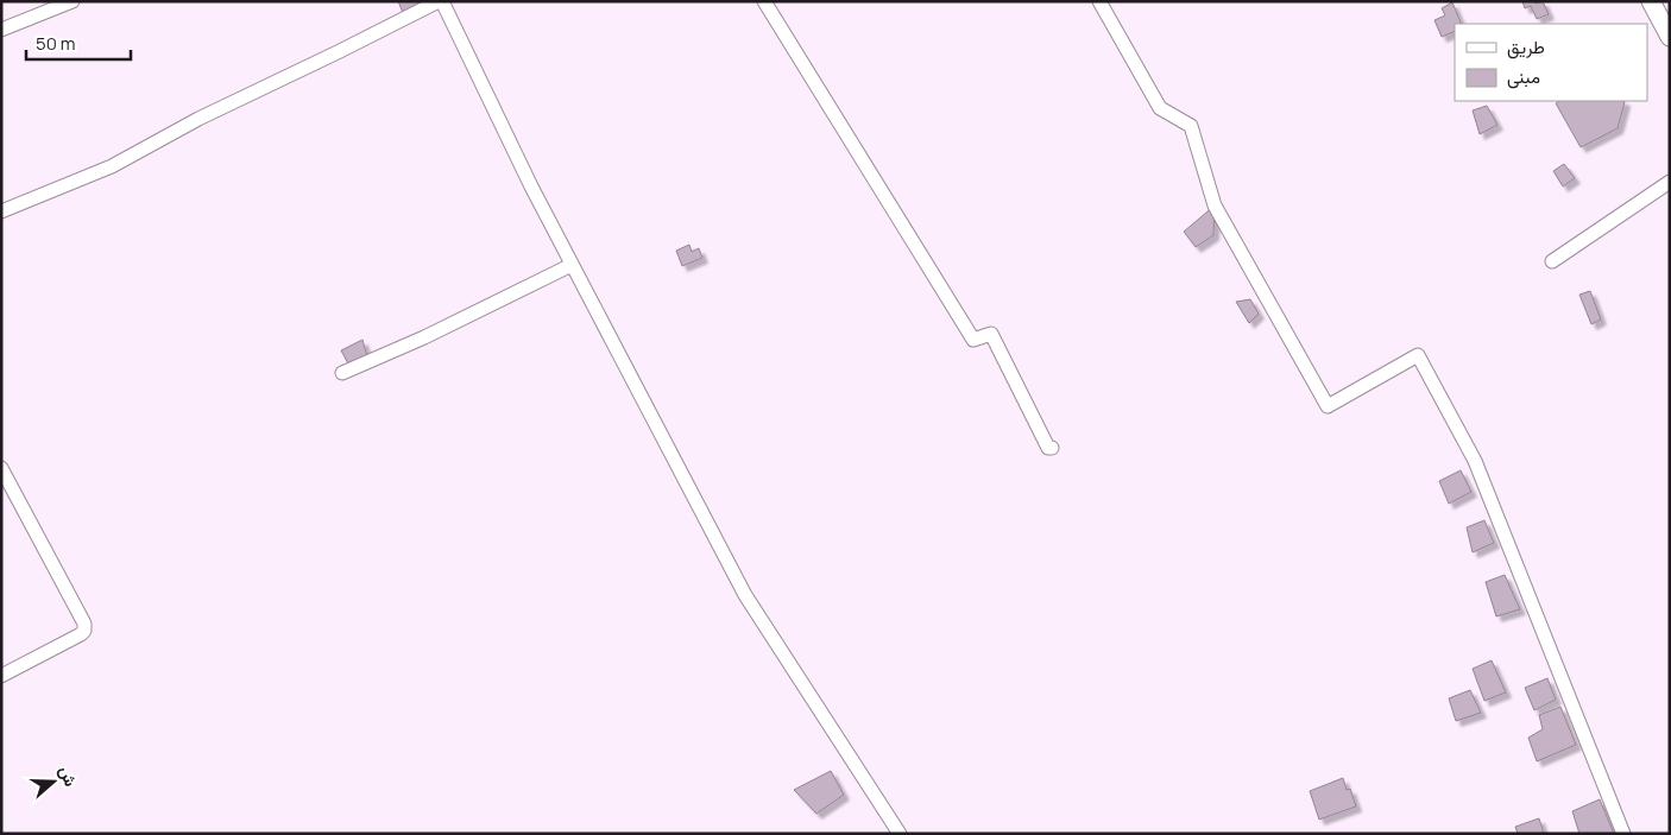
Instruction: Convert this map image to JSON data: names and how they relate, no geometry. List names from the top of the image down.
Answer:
{
  "legend": ["طريق", "مبنى"],
  "scale_bar": "50 m",
  "north": "right"
}
